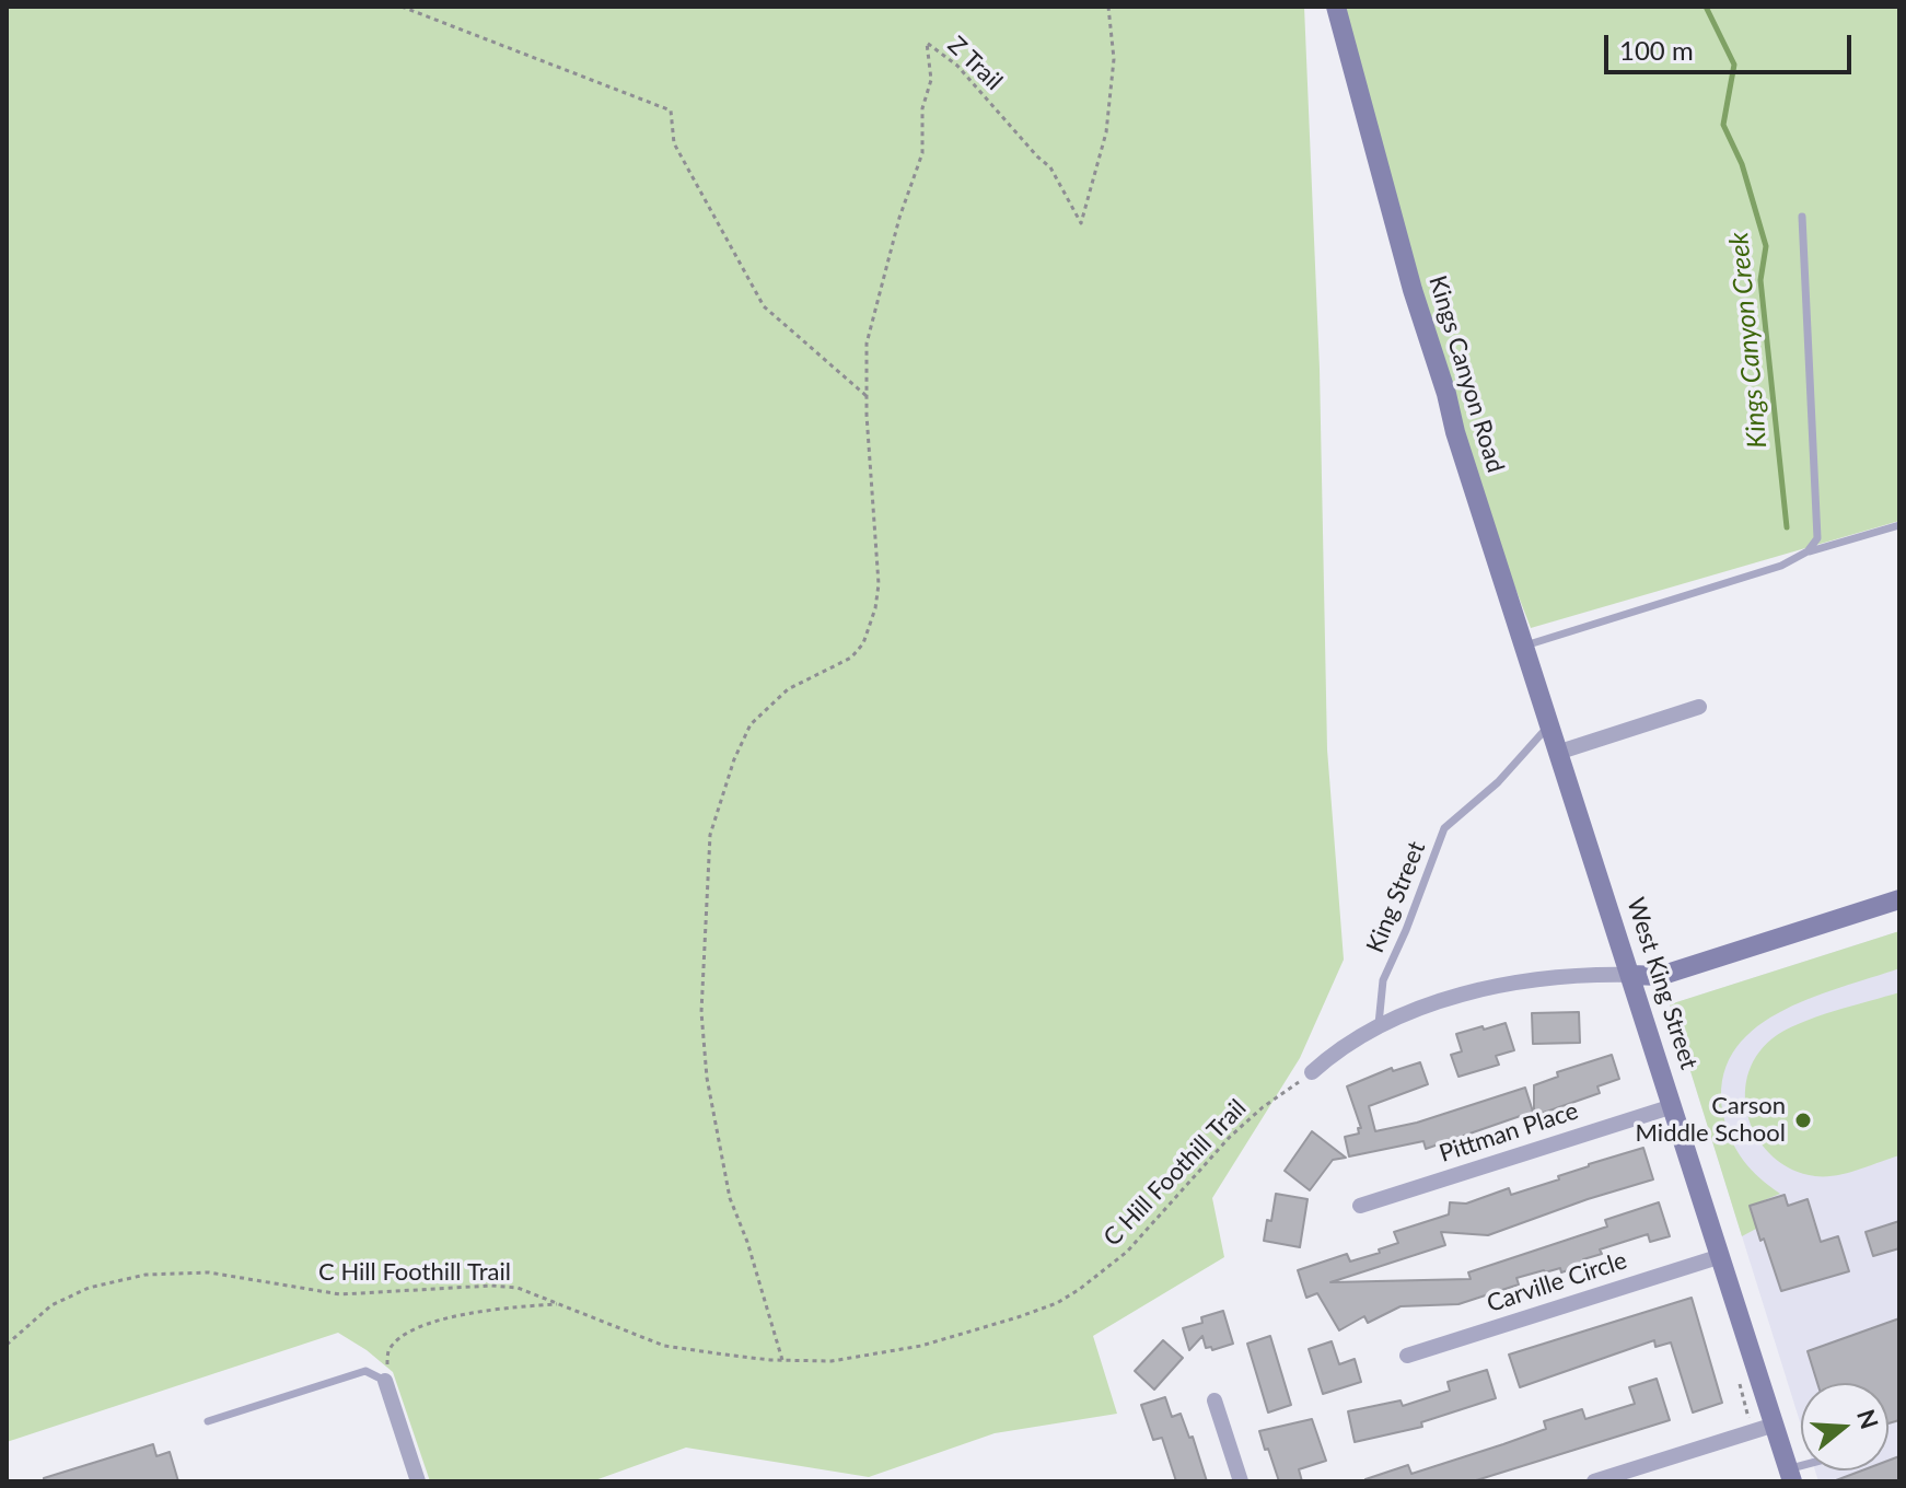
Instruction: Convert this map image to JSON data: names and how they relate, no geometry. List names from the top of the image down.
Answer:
{
  "streets": {
    "street": [
      "Kings Canyon Road",
      "West King Street",
      "Pittman Place",
      "Carville Circle"
    ],
    "lane": ["King Street"],
    "path": ["Z Trail", "C Hill Foothill Trail"]
  },
  "crossings": [
    ["Kings Canyon Road", "King Street"],
    ["Kings Canyon Road", "West King Street"],
    ["West King Street", "Pittman Place"],
    ["West King Street", "Carville Circle"]
  ],
  "water": ["Kings Canyon Creek"],
  "places": ["Carson Middle School"],
  "scale_bar": "100 m",
  "north": "right"
}
